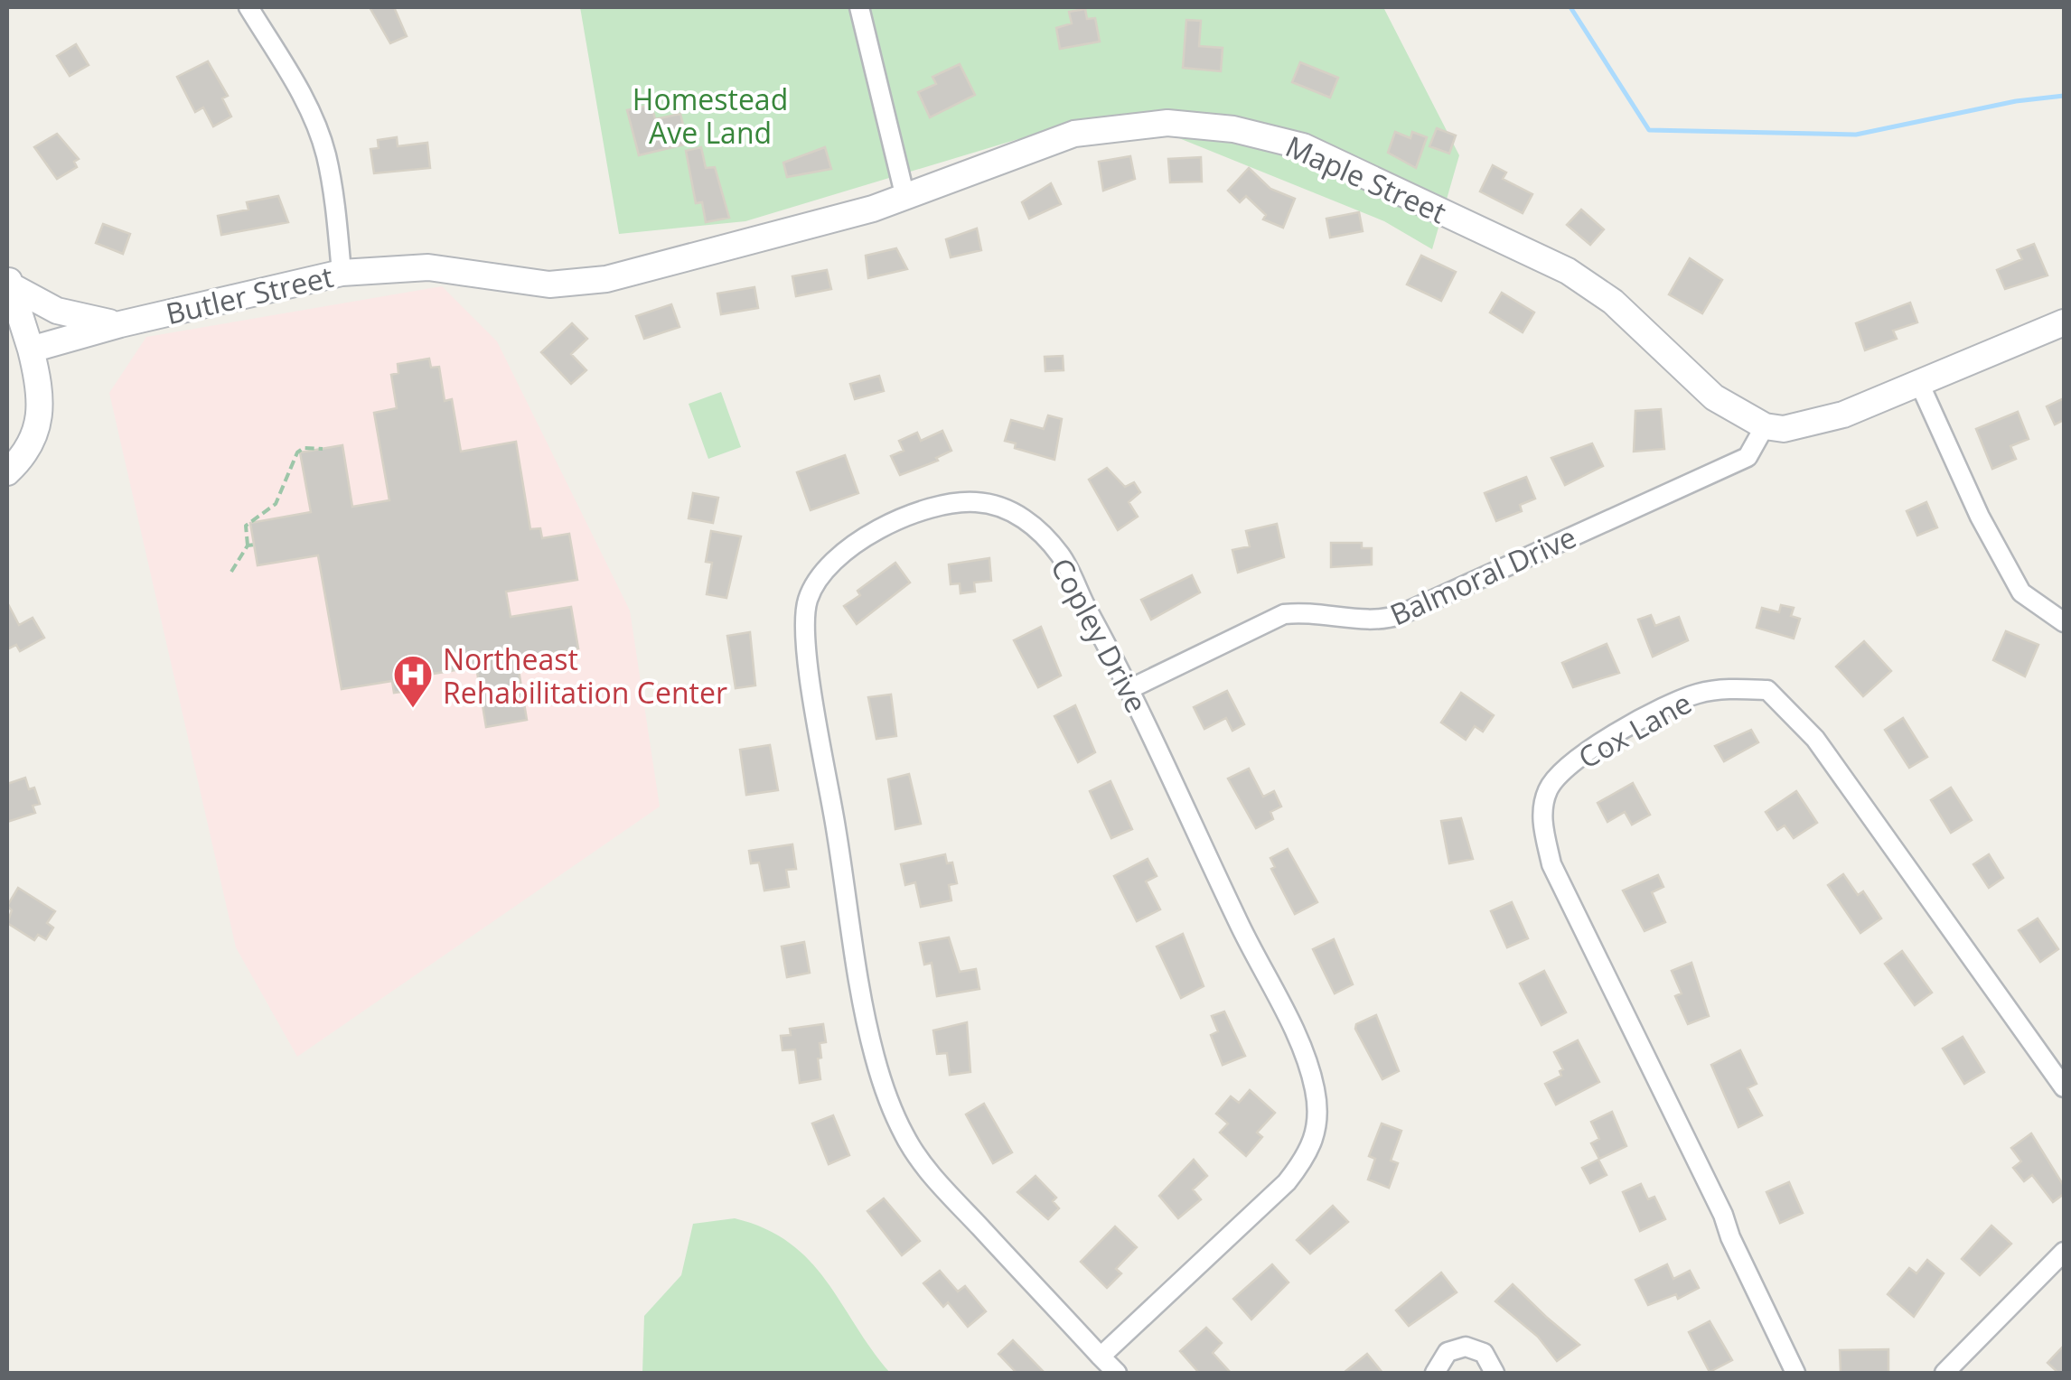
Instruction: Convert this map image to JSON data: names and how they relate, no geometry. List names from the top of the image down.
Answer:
{
  "streets": {
    "street": [
      "Maple Street",
      "Butler Street",
      "Balmoral Drive",
      "Copley Drive",
      "Cox Lane"
    ]
  },
  "crossings": [
    ["Maple Street", "Butler Street"],
    ["Maple Street", "Balmoral Drive"],
    ["Balmoral Drive", "Copley Drive"]
  ],
  "parks": ["Homestead Ave Land"],
  "places": {
    "hospital": ["Northeast Rehabilitation Center"]
  }
}
